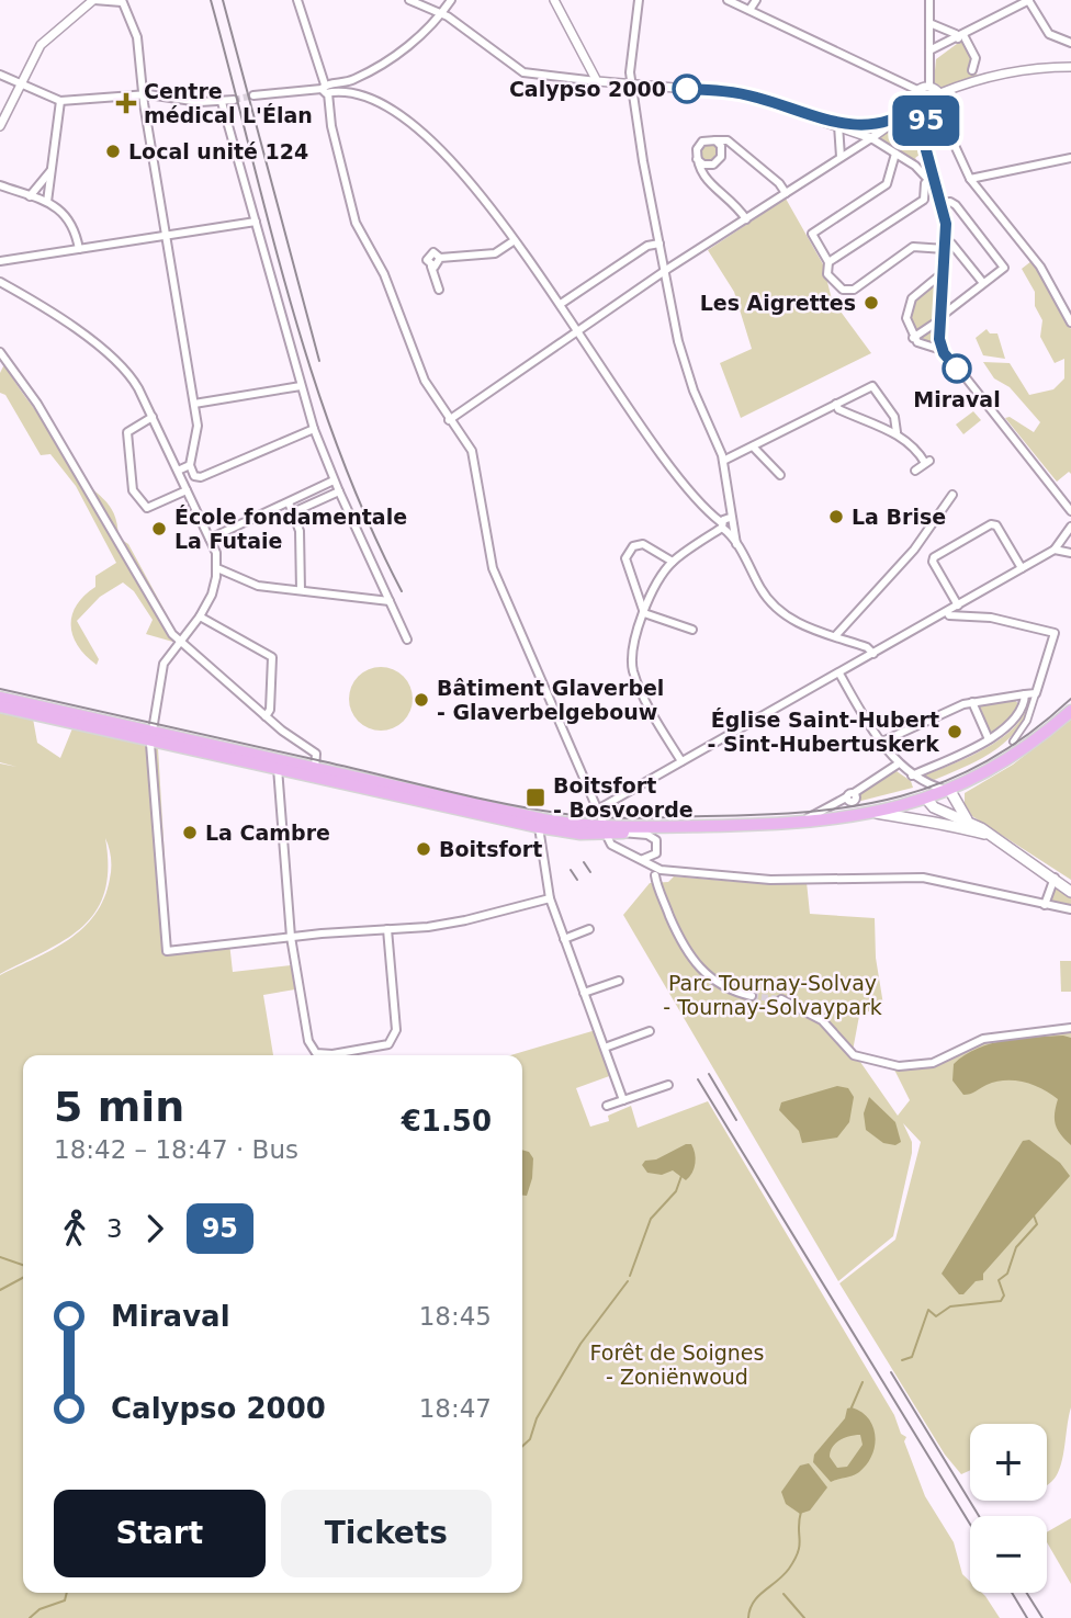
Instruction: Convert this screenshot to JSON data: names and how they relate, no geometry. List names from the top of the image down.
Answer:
{
  "parks": ["Parc Tournay-Solvay - Tournay-Solvaypark", "Forêt de Soignes - Zoniënwoud"],
  "places": {
    "other": [
      "Calypso 2000",
      "Local unité 124",
      "Les Aigrettes",
      "Miraval",
      "La Brise",
      "École fondamentale La Futaie",
      "Bâtiment Glaverbel - Glaverbelgebouw",
      "Église Saint-Hubert - Sint-Hubertuskerk",
      "La Cambre",
      "Boitsfort"
    ],
    "health": ["Centre médical L'Élan"],
    "transit": ["Boitsfort - Bosvoorde"]
  },
  "lines": ["bus line 95"],
  "page": {
    "on_map": "95",
    "heading": ["5 min", "18:42 – 18:47 · Bus", "€1.50"],
    "legs": ["3", "95"],
    "list": [
      {
        "name": "Miraval",
        "value": "18:45"
      },
      {
        "name": "Calypso 2000",
        "value": "18:47"
      }
    ],
    "map_buttons": ["+", "−"],
    "buttons": ["Start", "Tickets"]
  }
}
